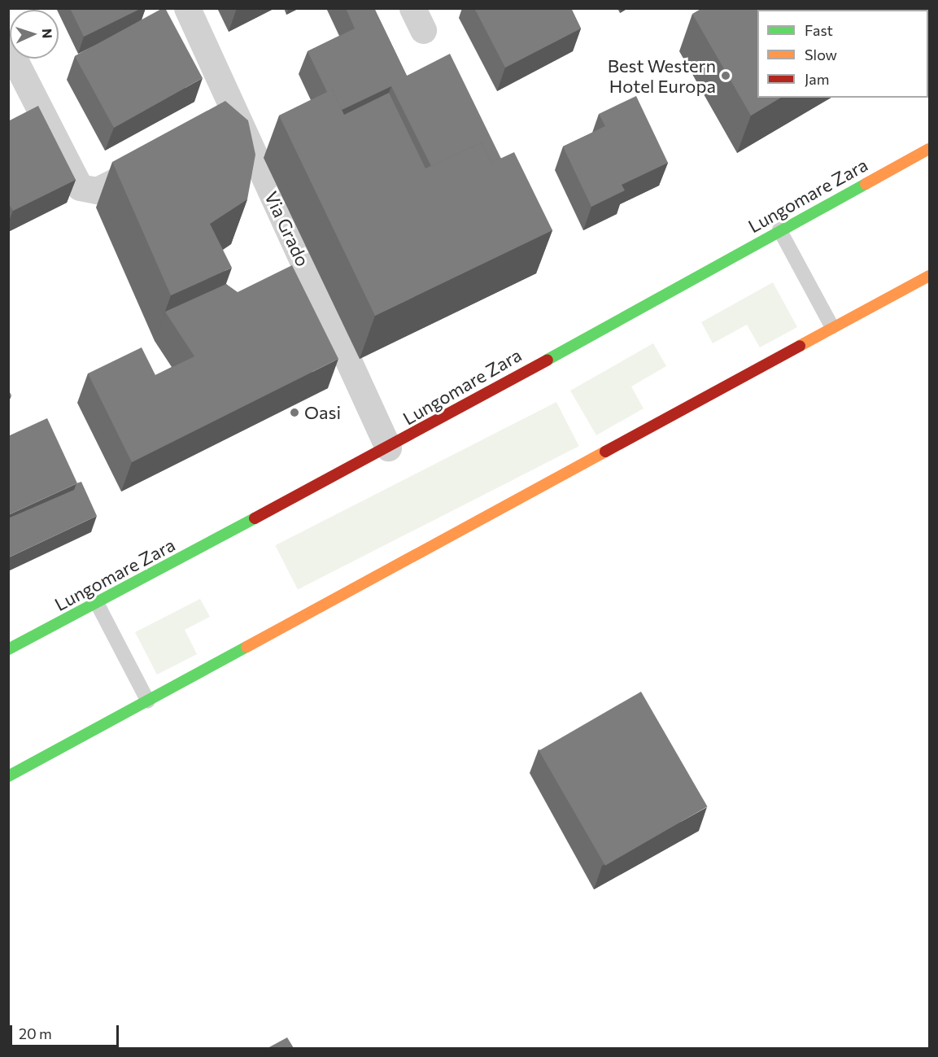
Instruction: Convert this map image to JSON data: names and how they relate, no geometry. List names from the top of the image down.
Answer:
{
  "streets": {
    "street": ["Lungomare Zara", "Via Grado"]
  },
  "crossings": [
    ["Lungomare Zara", "Via Grado"]
  ],
  "places": ["Best Western Hotel Europa", "Oasi"],
  "legend": ["Fast", "Slow", "Jam"],
  "scale_bar": "20 m",
  "north": "right"
}
